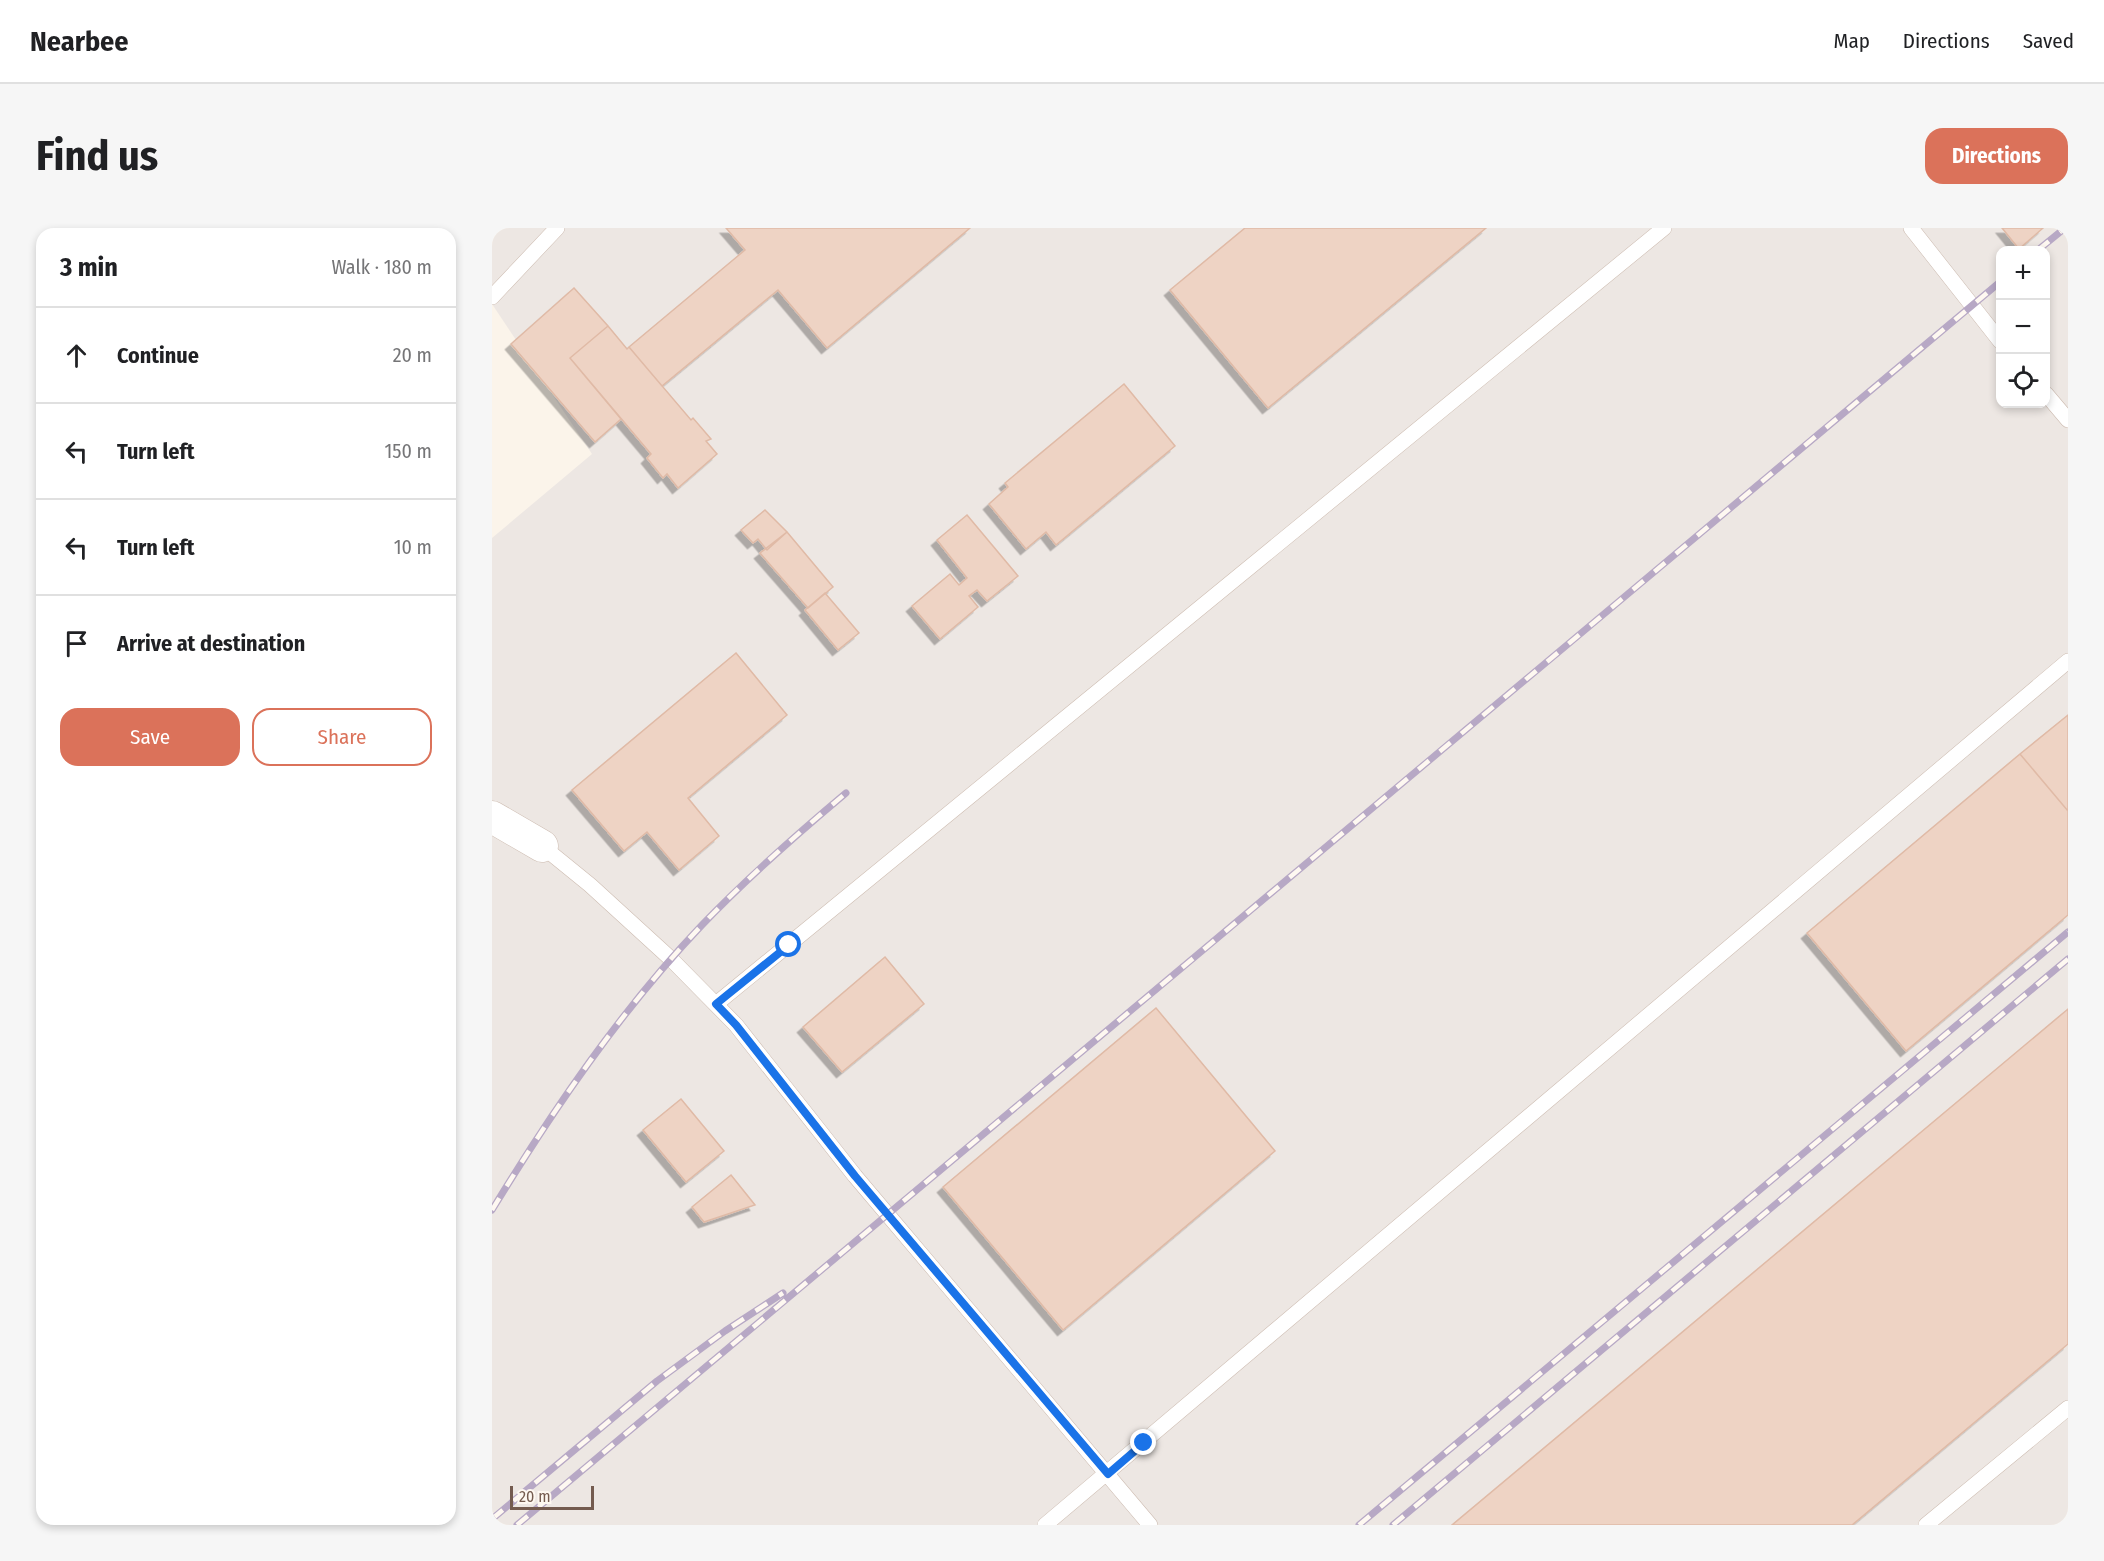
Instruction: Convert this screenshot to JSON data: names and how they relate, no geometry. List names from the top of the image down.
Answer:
{
  "scale_bar": "20 m",
  "page": {
    "header": "Nearbee",
    "nav": ["Map", "Directions", "Saved"],
    "buttons": [
      "Directions",
      ["Save", "Share"]
    ],
    "title": "Find us",
    "heading": ["3 min", "Walk · 180 m"],
    "map_buttons": ["+", "−"],
    "list": [
      ["Continue", "20 m"],
      ["Turn left", "150 m"],
      ["Turn left", "10 m"],
      "Arrive at destination"
    ],
    "scale": "20 m"
  }
}
